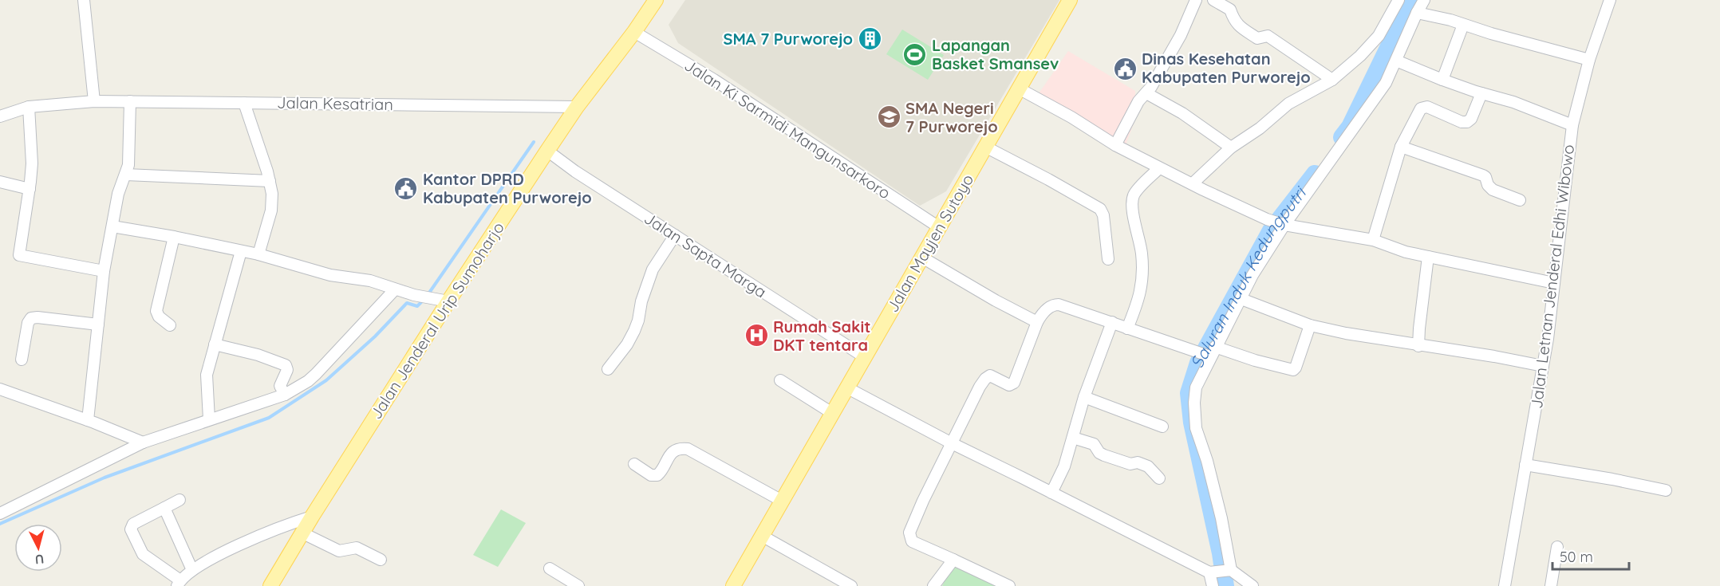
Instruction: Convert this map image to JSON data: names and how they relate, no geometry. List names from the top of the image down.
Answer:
{
  "streets": {
    "main road": ["Jalan Mayjen Sutoyo", "Jalan Jenderal Urip Sumoharjo"],
    "street": [
      "Jalan Kesatrian",
      "Jalan Ki Sarmidi Mangunsarkoro",
      "Jalan Sapta Marga",
      "Jalan Letnan Jenderal Edhi Wibowo"
    ]
  },
  "crossings": [
    ["Jalan Kesatrian", "Jalan Jenderal Urip Sumoharjo"],
    ["Jalan Ki Sarmidi Mangunsarkoro", "Jalan Mayjen Sutoyo"],
    ["Jalan Ki Sarmidi Mangunsarkoro", "Jalan Jenderal Urip Sumoharjo"],
    ["Jalan Mayjen Sutoyo", "Jalan Sapta Marga"],
    ["Jalan Sapta Marga", "Jalan Jenderal Urip Sumoharjo"]
  ],
  "water": ["Saluran Induk Kedungputri"],
  "places": {
    "building": ["SMA 7 Purworejo"],
    "sports": ["Lapangan Basket Smansev"],
    "public building": ["Dinas Kesehatan Kabupaten Purworejo", "Kantor DPRD Kabupaten Purworejo"],
    "school or university": ["SMA Negeri 7 Purworejo"],
    "hospital": ["Rumah Sakit DKT tentara"]
  },
  "scale_bar": "50 m",
  "north": "bottom"
}
